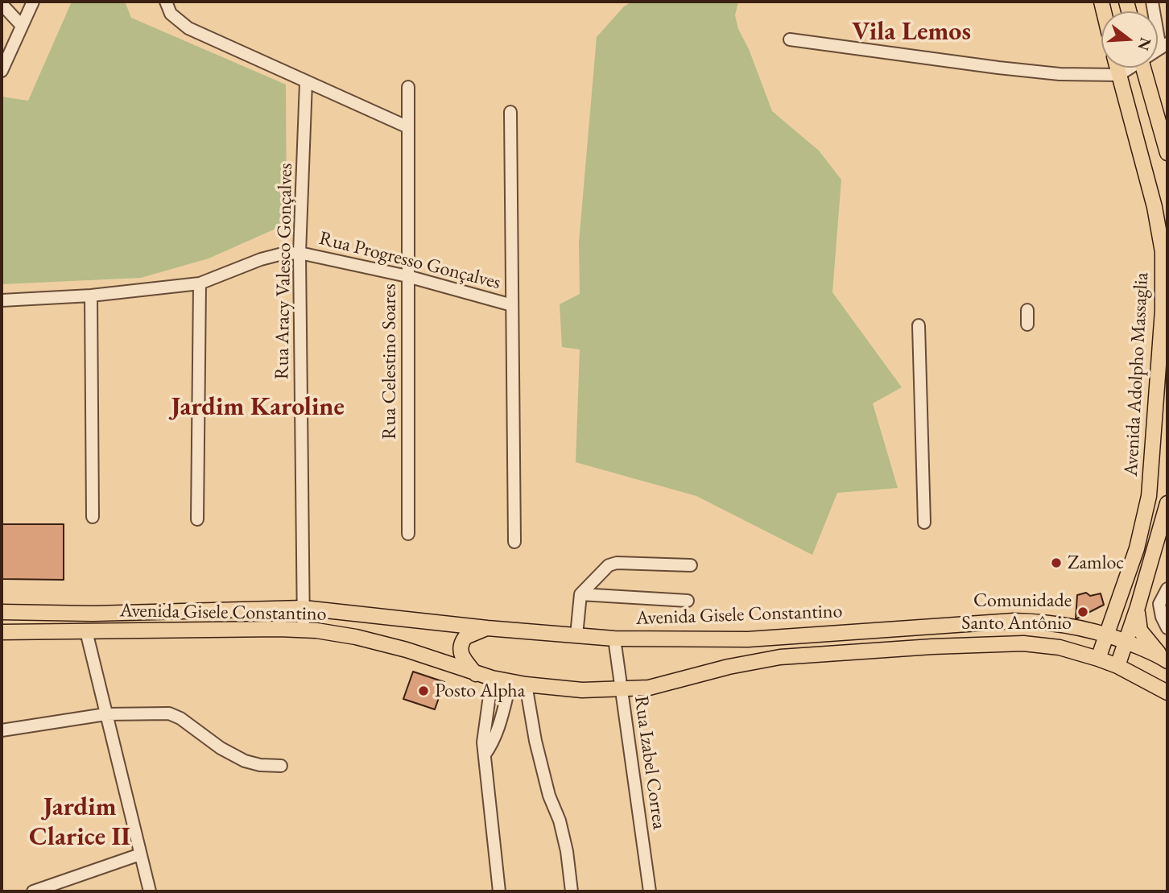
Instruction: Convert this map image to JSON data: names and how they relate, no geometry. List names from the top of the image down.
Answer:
{
  "streets": {
    "main road": ["Avenida Adolpho Massaglia", "Avenida Gisele Constantino"],
    "street": [
      "Rua Progresso Gonçalves",
      "Rua Aracy Valesco Gonçalves",
      "Rua Celestino Soares",
      "Rua Izabel Correa"
    ]
  },
  "crossings": [
    ["Rua Progresso Gonçalves", "Rua Aracy Valesco Gonçalves"],
    ["Rua Progresso Gonçalves", "Rua Celestino Soares"],
    ["Rua Aracy Valesco Gonçalves", "Avenida Gisele Constantino"],
    ["Avenida Adolpho Massaglia", "Avenida Gisele Constantino"],
    ["Avenida Gisele Constantino", "Rua Izabel Correa"]
  ],
  "districts": ["Vila Lemos", "Jardim Karoline", "Jardim Clarice II"],
  "places": ["Zamloc", "Comunidade Santo Antônio", "Posto Alpha"],
  "north": "right"
}
